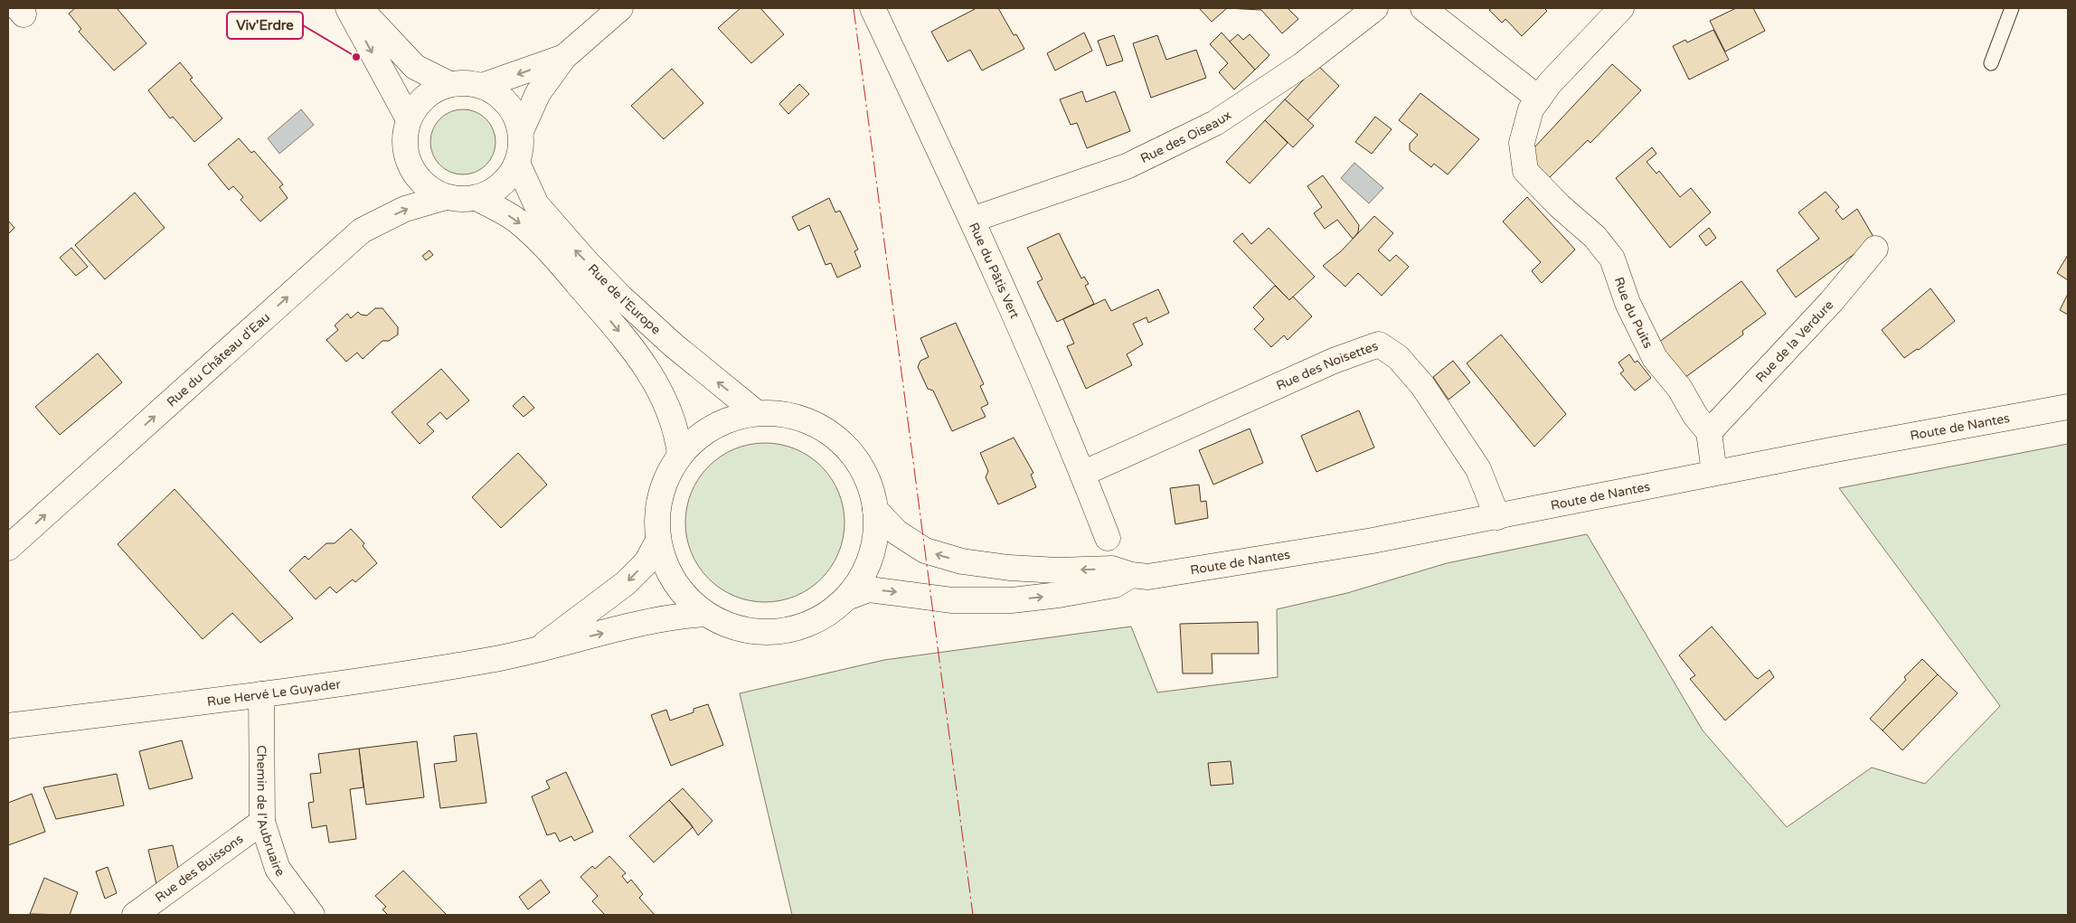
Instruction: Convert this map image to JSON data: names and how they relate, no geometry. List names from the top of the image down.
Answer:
{
  "streets": {
    "street": [
      "Rue des Oiseaux",
      "Rue du Pâtis Vert",
      "Rue de l'Europe",
      "Rue du Puits",
      "Rue de la Verdure",
      "Rue du Château d'Eau",
      "Rue des Noisettes",
      "Route de Nantes",
      "Rue Hervé Le Guyader",
      "Chemin de l'Aubruaire",
      "Rue des Buissons"
    ]
  },
  "crossings": [
    ["Rue des Oiseaux", "Rue du Pâtis Vert"],
    ["Rue du Pâtis Vert", "Rue des Noisettes"],
    ["Rue de l'Europe", "Rue du Château d'Eau"],
    ["Rue du Puits", "Rue de la Verdure"],
    ["Rue des Noisettes", "Route de Nantes"],
    ["Rue Hervé Le Guyader", "Chemin de l'Aubruaire"],
    ["Chemin de l'Aubruaire", "Rue des Buissons"]
  ],
  "one_way": ["Rue du Château d'Eau"],
  "places": ["Viv'Erdre"]
}
